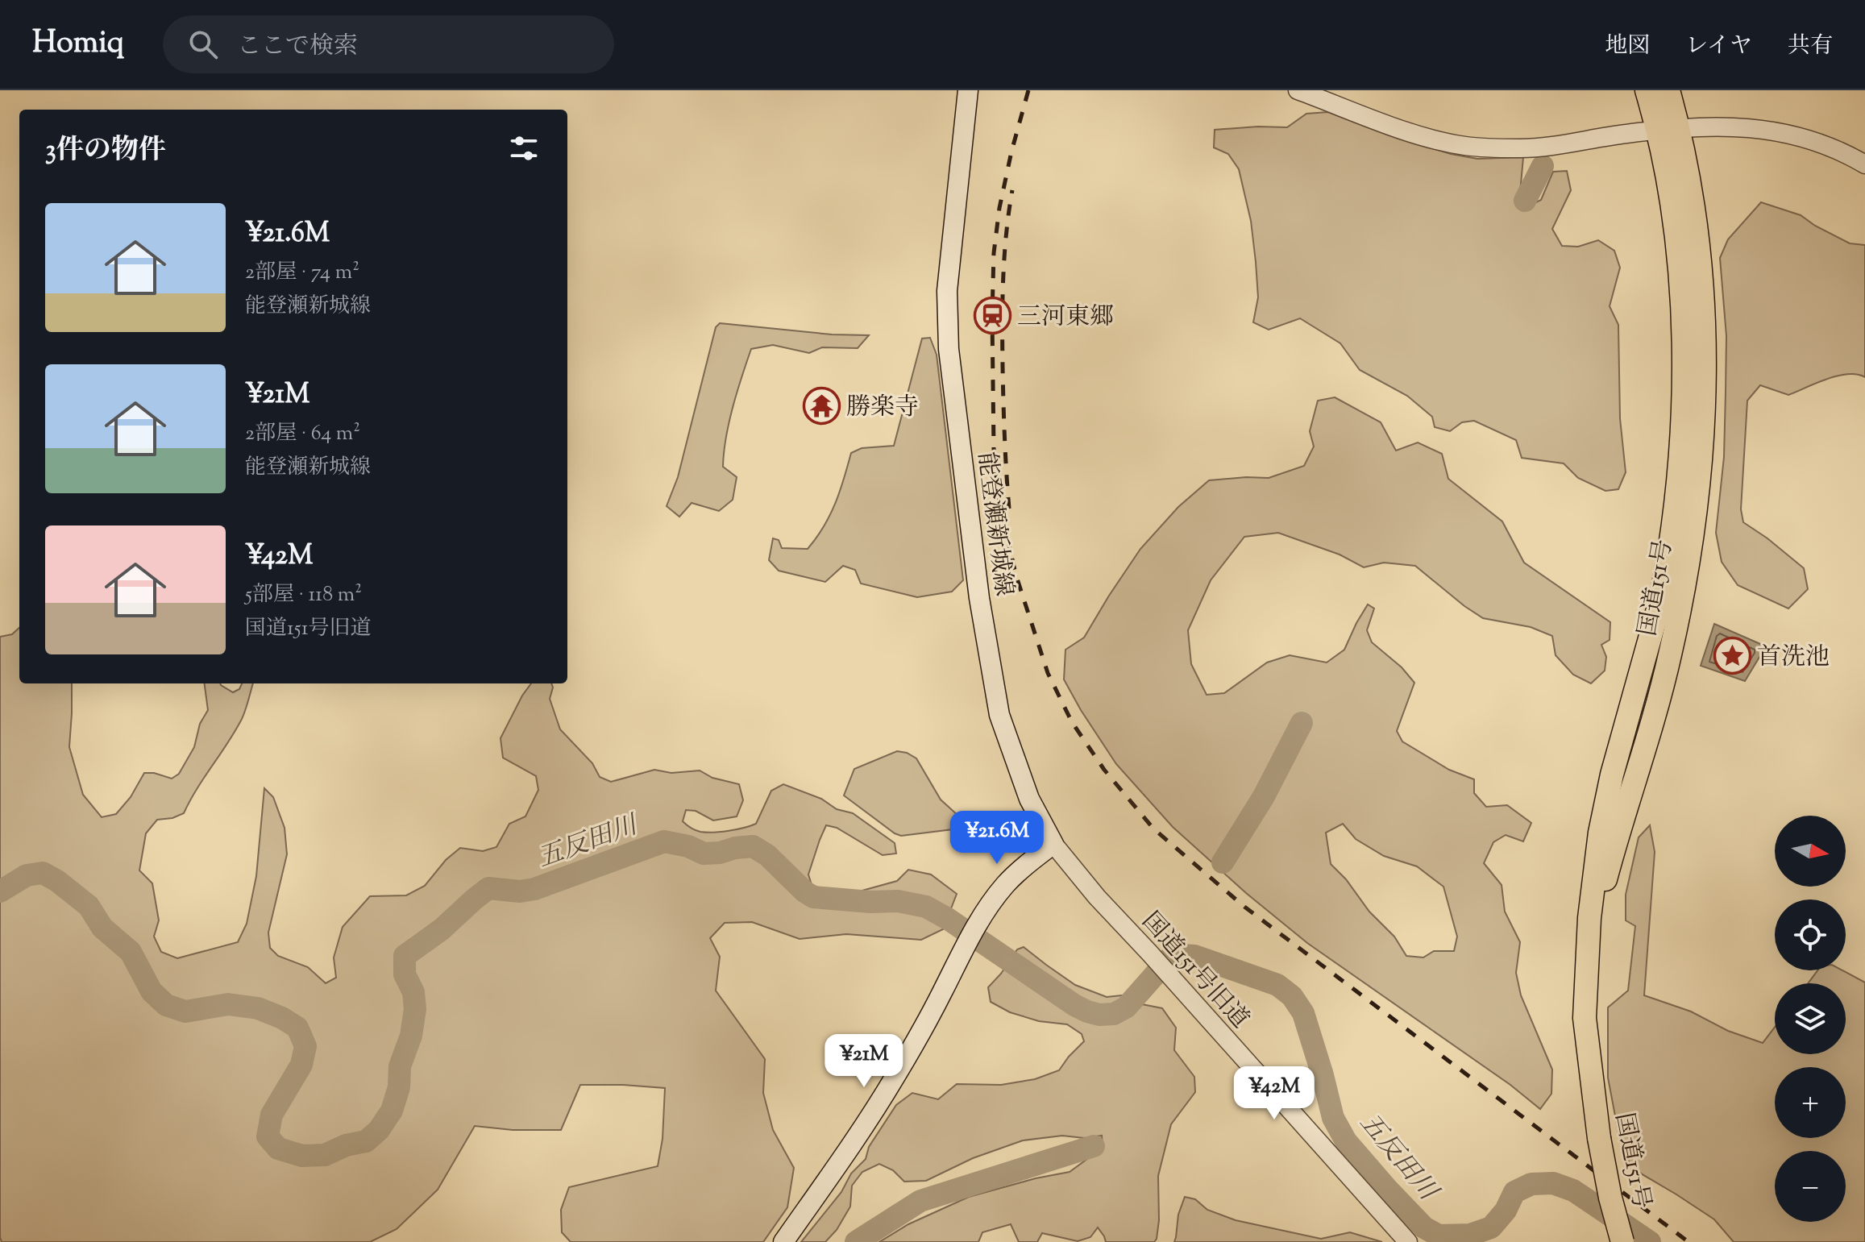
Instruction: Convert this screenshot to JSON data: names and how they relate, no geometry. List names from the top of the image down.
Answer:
{
  "streets": {
    "highway": ["国道151号"],
    "main road": ["能登瀬新城線"],
    "street": ["国道151号旧道"]
  },
  "crossings": [
    ["能登瀬新城線", "国道151号旧道"]
  ],
  "water": ["五反田川"],
  "places": {
    "station": ["三河東郷"],
    "temple": ["勝楽寺"],
    "place": ["首洗池"]
  },
  "north": "right",
  "page": {
    "header": "Homiq",
    "search": "ここで検索",
    "nav": ["地図", "レイヤ", "共有"],
    "heading": "3件の物件",
    "list": [
      {
        "name": "¥21.6M",
        "note": "2部屋 · 74 m² · 能登瀬新城線"
      },
      {
        "name": "¥21M",
        "note": "2部屋 · 64 m² · 能登瀬新城線"
      },
      {
        "name": "¥42M",
        "note": "5部屋 · 118 m² · 国道151号旧道"
      }
    ],
    "price": ["¥21.6M", "¥21M", "¥42M"],
    "map_buttons": ["+", "−"]
  }
}
